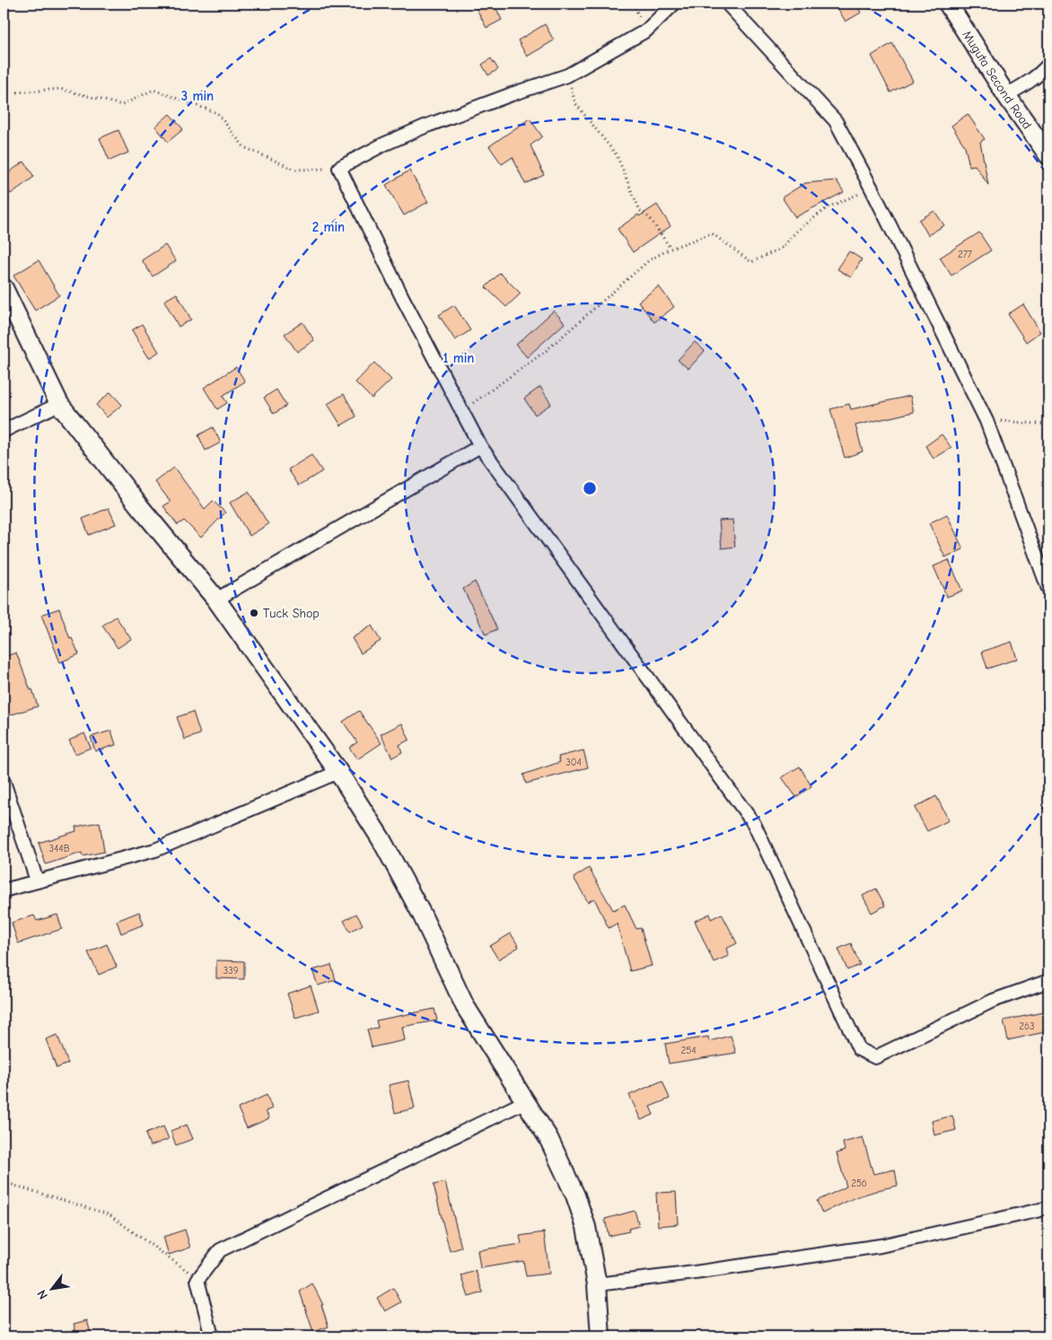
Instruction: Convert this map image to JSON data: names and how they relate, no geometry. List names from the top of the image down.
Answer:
{
  "streets": {
    "street": ["Muguta Second Road"]
  },
  "places": ["Tuck Shop"],
  "house_numbers": [
    "277",
    "304",
    "344B",
    "339",
    "263",
    "254",
    "256"
  ],
  "north": "bottom left",
  "rings": ["3 min", "2 min", "1 min"]
}
